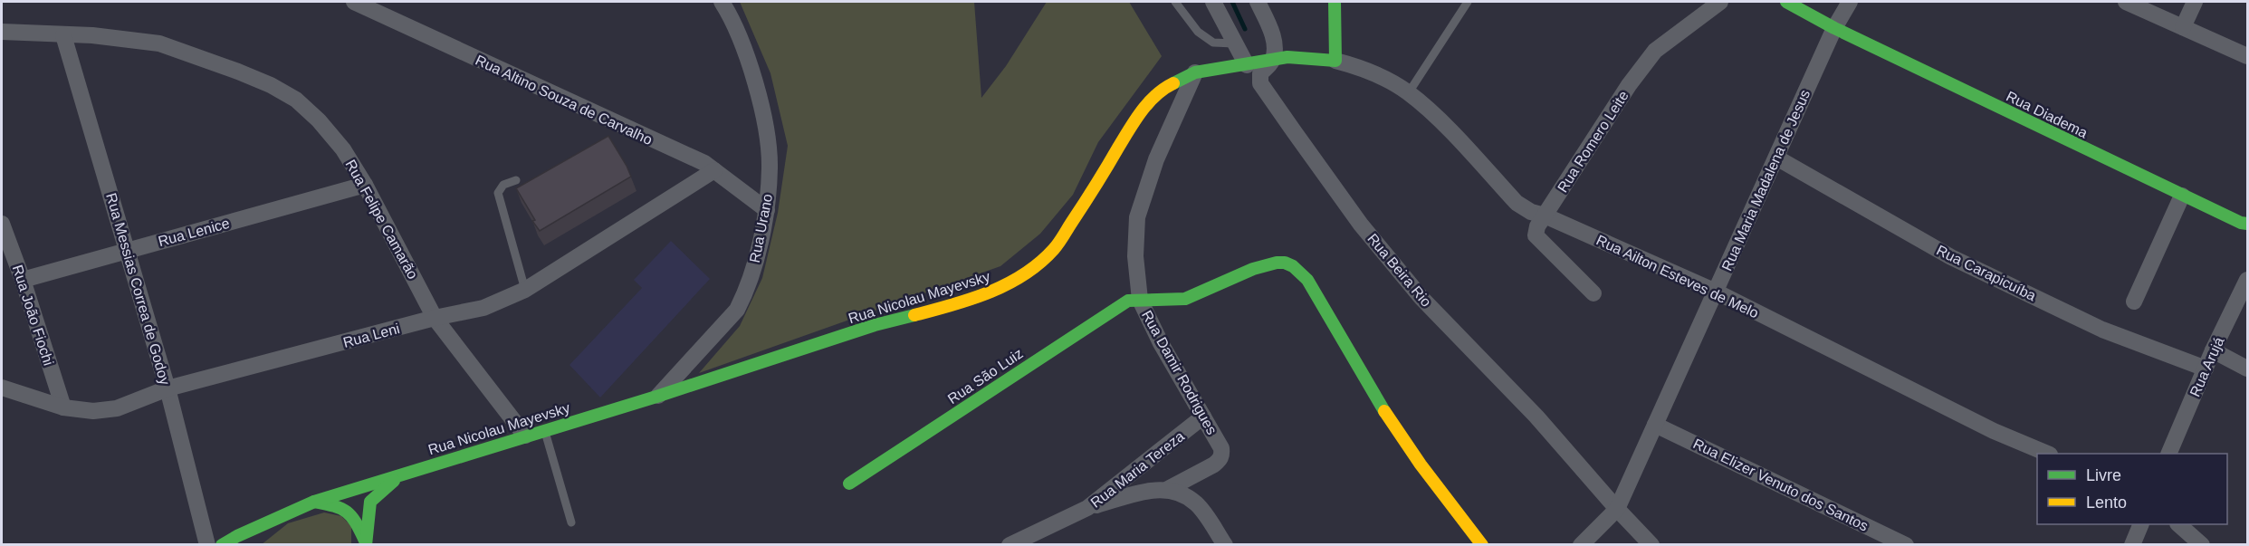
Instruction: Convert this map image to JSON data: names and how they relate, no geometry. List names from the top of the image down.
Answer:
{
  "streets": {
    "street": [
      "Rua Altino Souza de Carvalho",
      "Rua Diadema",
      "Rua Romero Leite",
      "Rua Maria Madalena de Jesus",
      "Rua Felipe Camarão",
      "Rua Urano",
      "Rua Lenice",
      "Rua Beira Rio",
      "Rua Carapicuíba",
      "Rua Ailton Esteves de Melo",
      "Rua Messias Correa de Godoy",
      "Rua Nicolau Mayevsky",
      "Rua João Fiochi",
      "Rua Leni",
      "Rua Arujá",
      "Rua Damir Rodrigues",
      "Rua São Luiz",
      "Rua Maria Tereza",
      "Rua Elizer Venuto dos Santos"
    ]
  },
  "crossings": [
    ["Rua Altino Souza de Carvalho", "Rua Urano"],
    ["Rua Altino Souza de Carvalho", "Rua Leni"],
    ["Rua Diadema", "Rua Maria Madalena de Jesus"],
    ["Rua Romero Leite", "Rua Ailton Esteves de Melo"],
    ["Rua Maria Madalena de Jesus", "Rua Beira Rio"],
    ["Rua Maria Madalena de Jesus", "Rua Carapicuíba"],
    ["Rua Maria Madalena de Jesus", "Rua Ailton Esteves de Melo"],
    ["Rua Maria Madalena de Jesus", "Rua Elizer Venuto dos Santos"],
    ["Rua Felipe Camarão", "Rua Lenice"],
    ["Rua Felipe Camarão", "Rua Messias Correa de Godoy"],
    ["Rua Felipe Camarão", "Rua Nicolau Mayevsky"],
    ["Rua Felipe Camarão", "Rua Leni"],
    ["Rua Urano", "Rua Nicolau Mayevsky"],
    ["Rua Lenice", "Rua Messias Correa de Godoy"],
    ["Rua Lenice", "Rua João Fiochi"],
    ["Rua Beira Rio", "Rua Nicolau Mayevsky"],
    ["Rua Carapicuíba", "Rua Arujá"],
    ["Rua Ailton Esteves de Melo", "Rua Nicolau Mayevsky"],
    ["Rua Messias Correa de Godoy", "Rua Leni"],
    ["Rua Nicolau Mayevsky", "Rua Damir Rodrigues"],
    ["Rua João Fiochi", "Rua Leni"],
    ["Rua Damir Rodrigues", "Rua São Luiz"],
    ["Rua Damir Rodrigues", "Rua Maria Tereza"]
  ],
  "legend": ["Livre", "Lento"]
}
